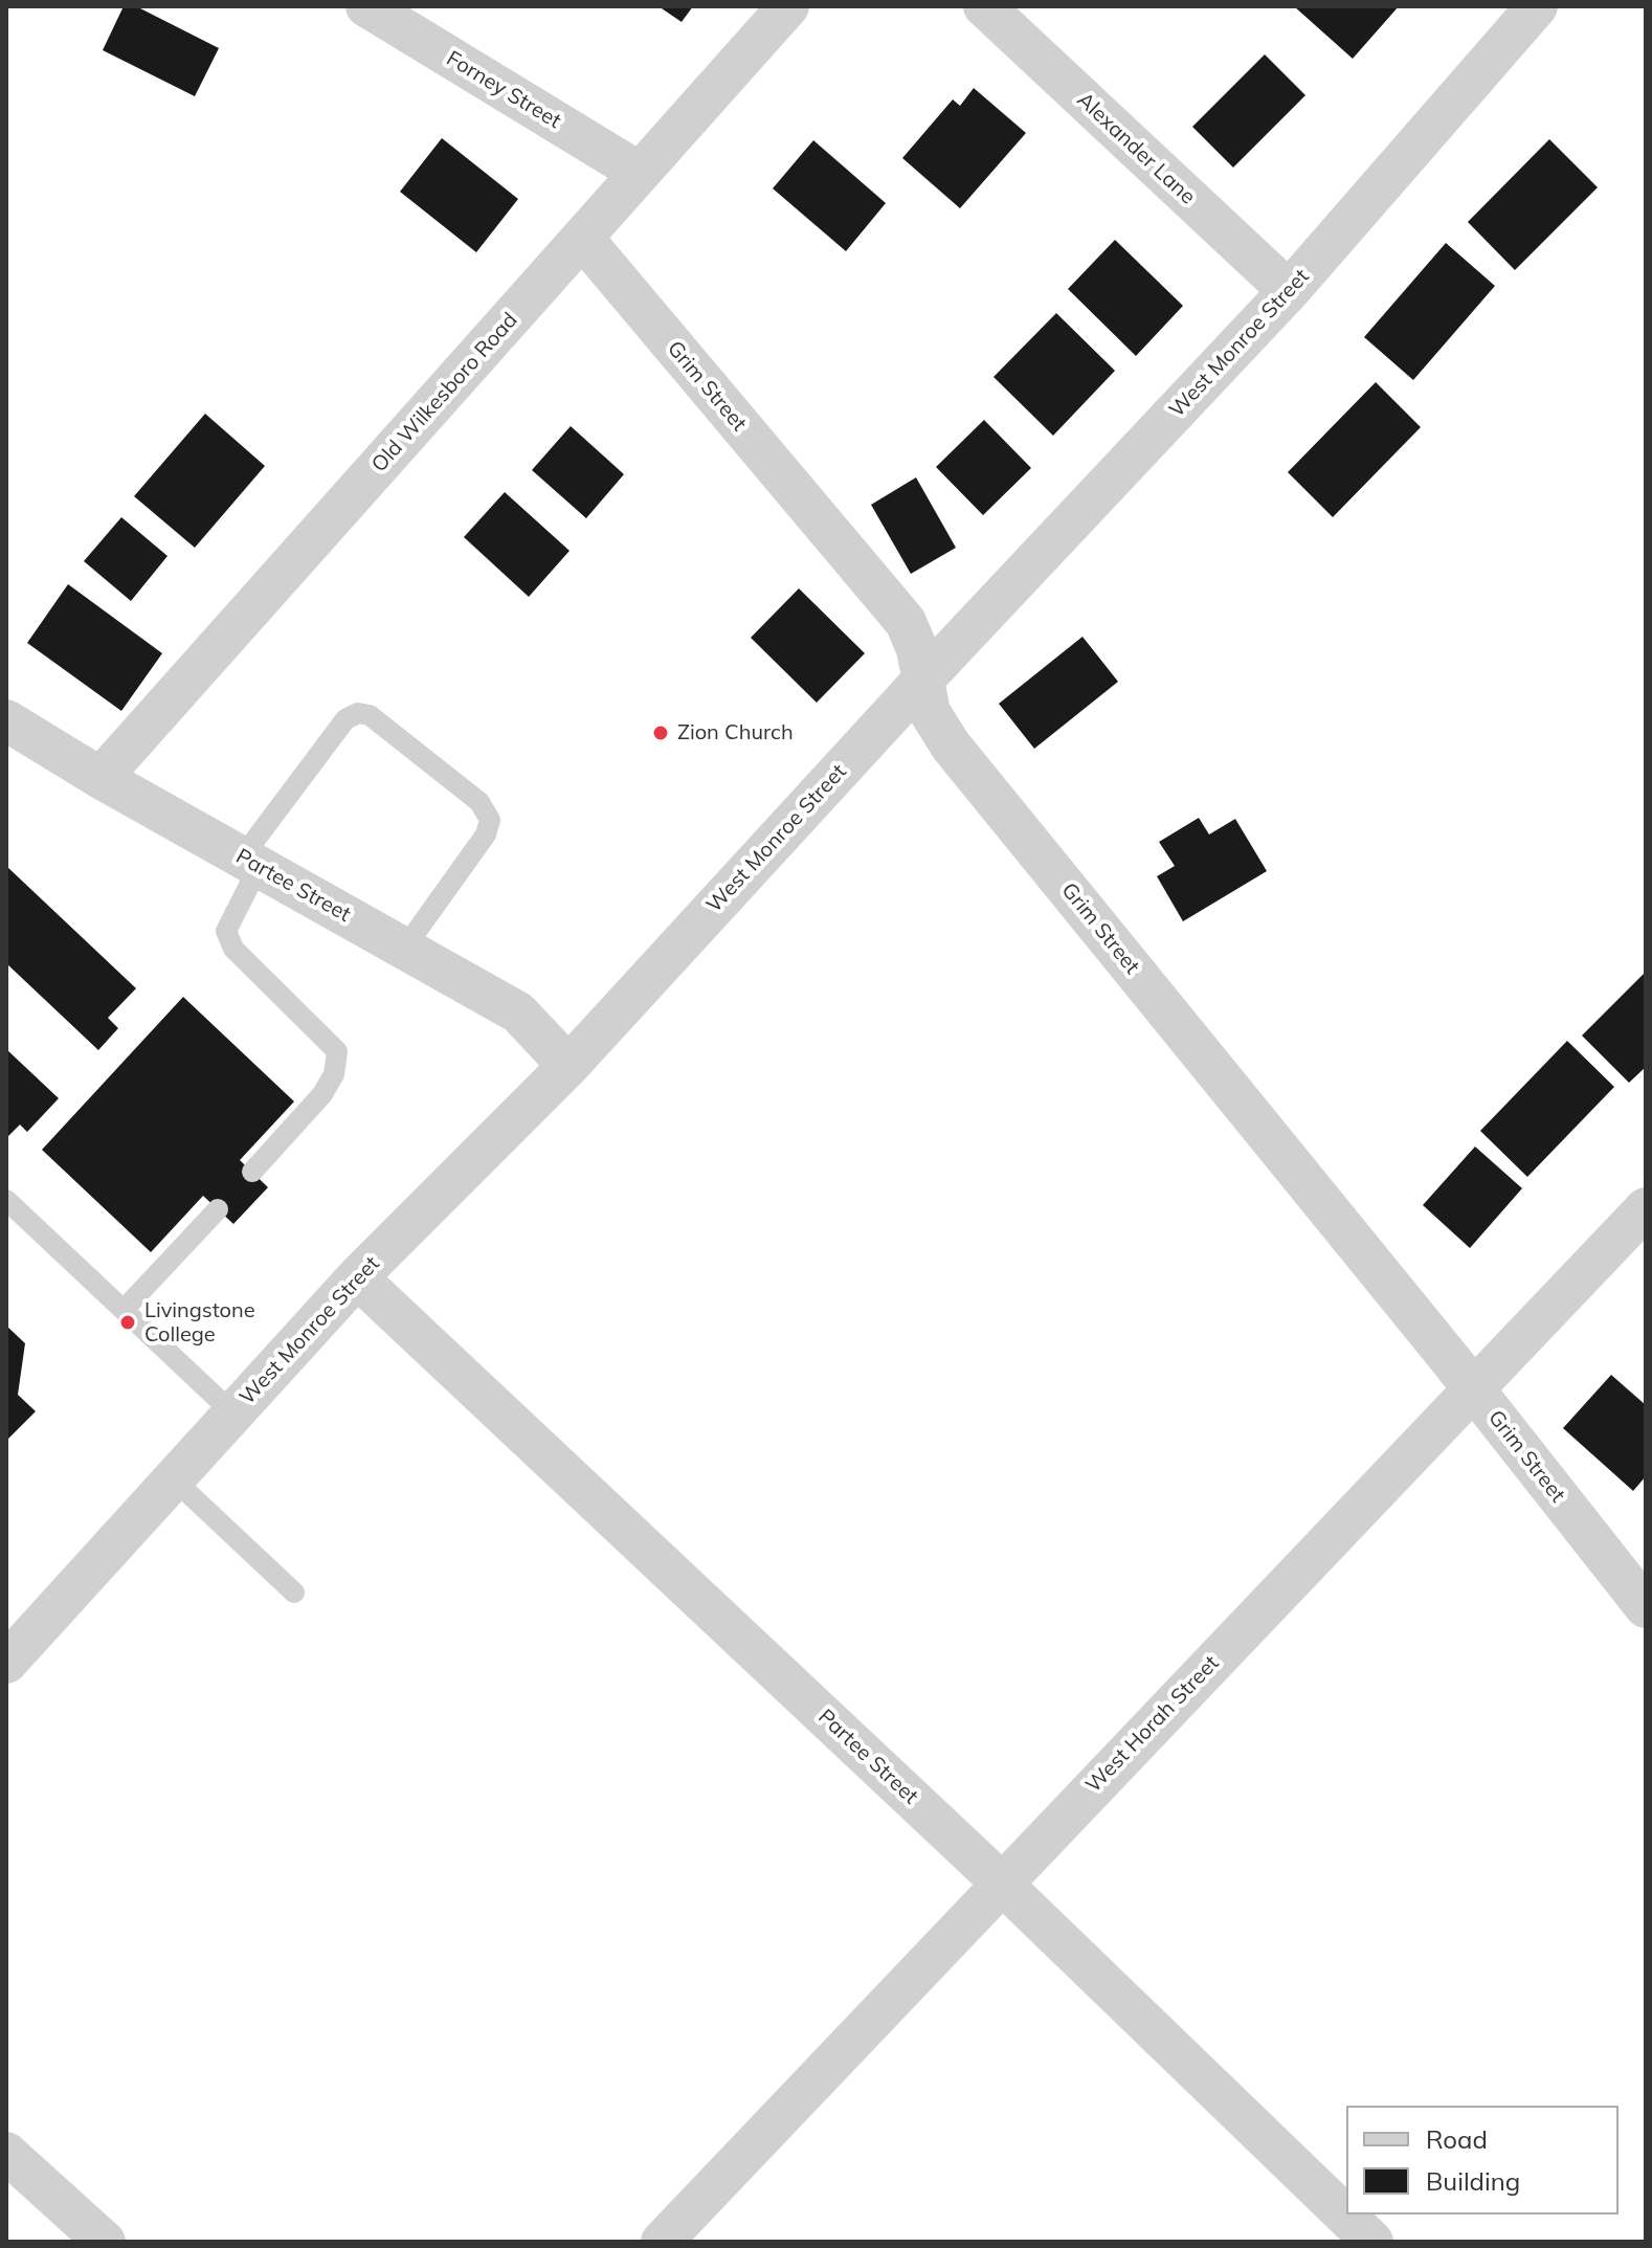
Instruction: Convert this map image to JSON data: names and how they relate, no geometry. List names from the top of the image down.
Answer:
{
  "streets": {
    "street": [
      "Forney Street",
      "Alexander Lane",
      "West Monroe Street",
      "Grim Street",
      "Old Wilkesboro Road",
      "Partee Street",
      "West Horah Street"
    ]
  },
  "crossings": [
    ["Forney Street", "Old Wilkesboro Road"],
    ["Alexander Lane", "West Monroe Street"],
    ["West Monroe Street", "Grim Street"],
    ["West Monroe Street", "Partee Street"],
    ["Grim Street", "Old Wilkesboro Road"],
    ["Grim Street", "West Horah Street"],
    ["Old Wilkesboro Road", "Partee Street"],
    ["Partee Street", "West Horah Street"]
  ],
  "places": ["Zion Church", "Livingstone College"],
  "legend": ["Road", "Building"]
}
